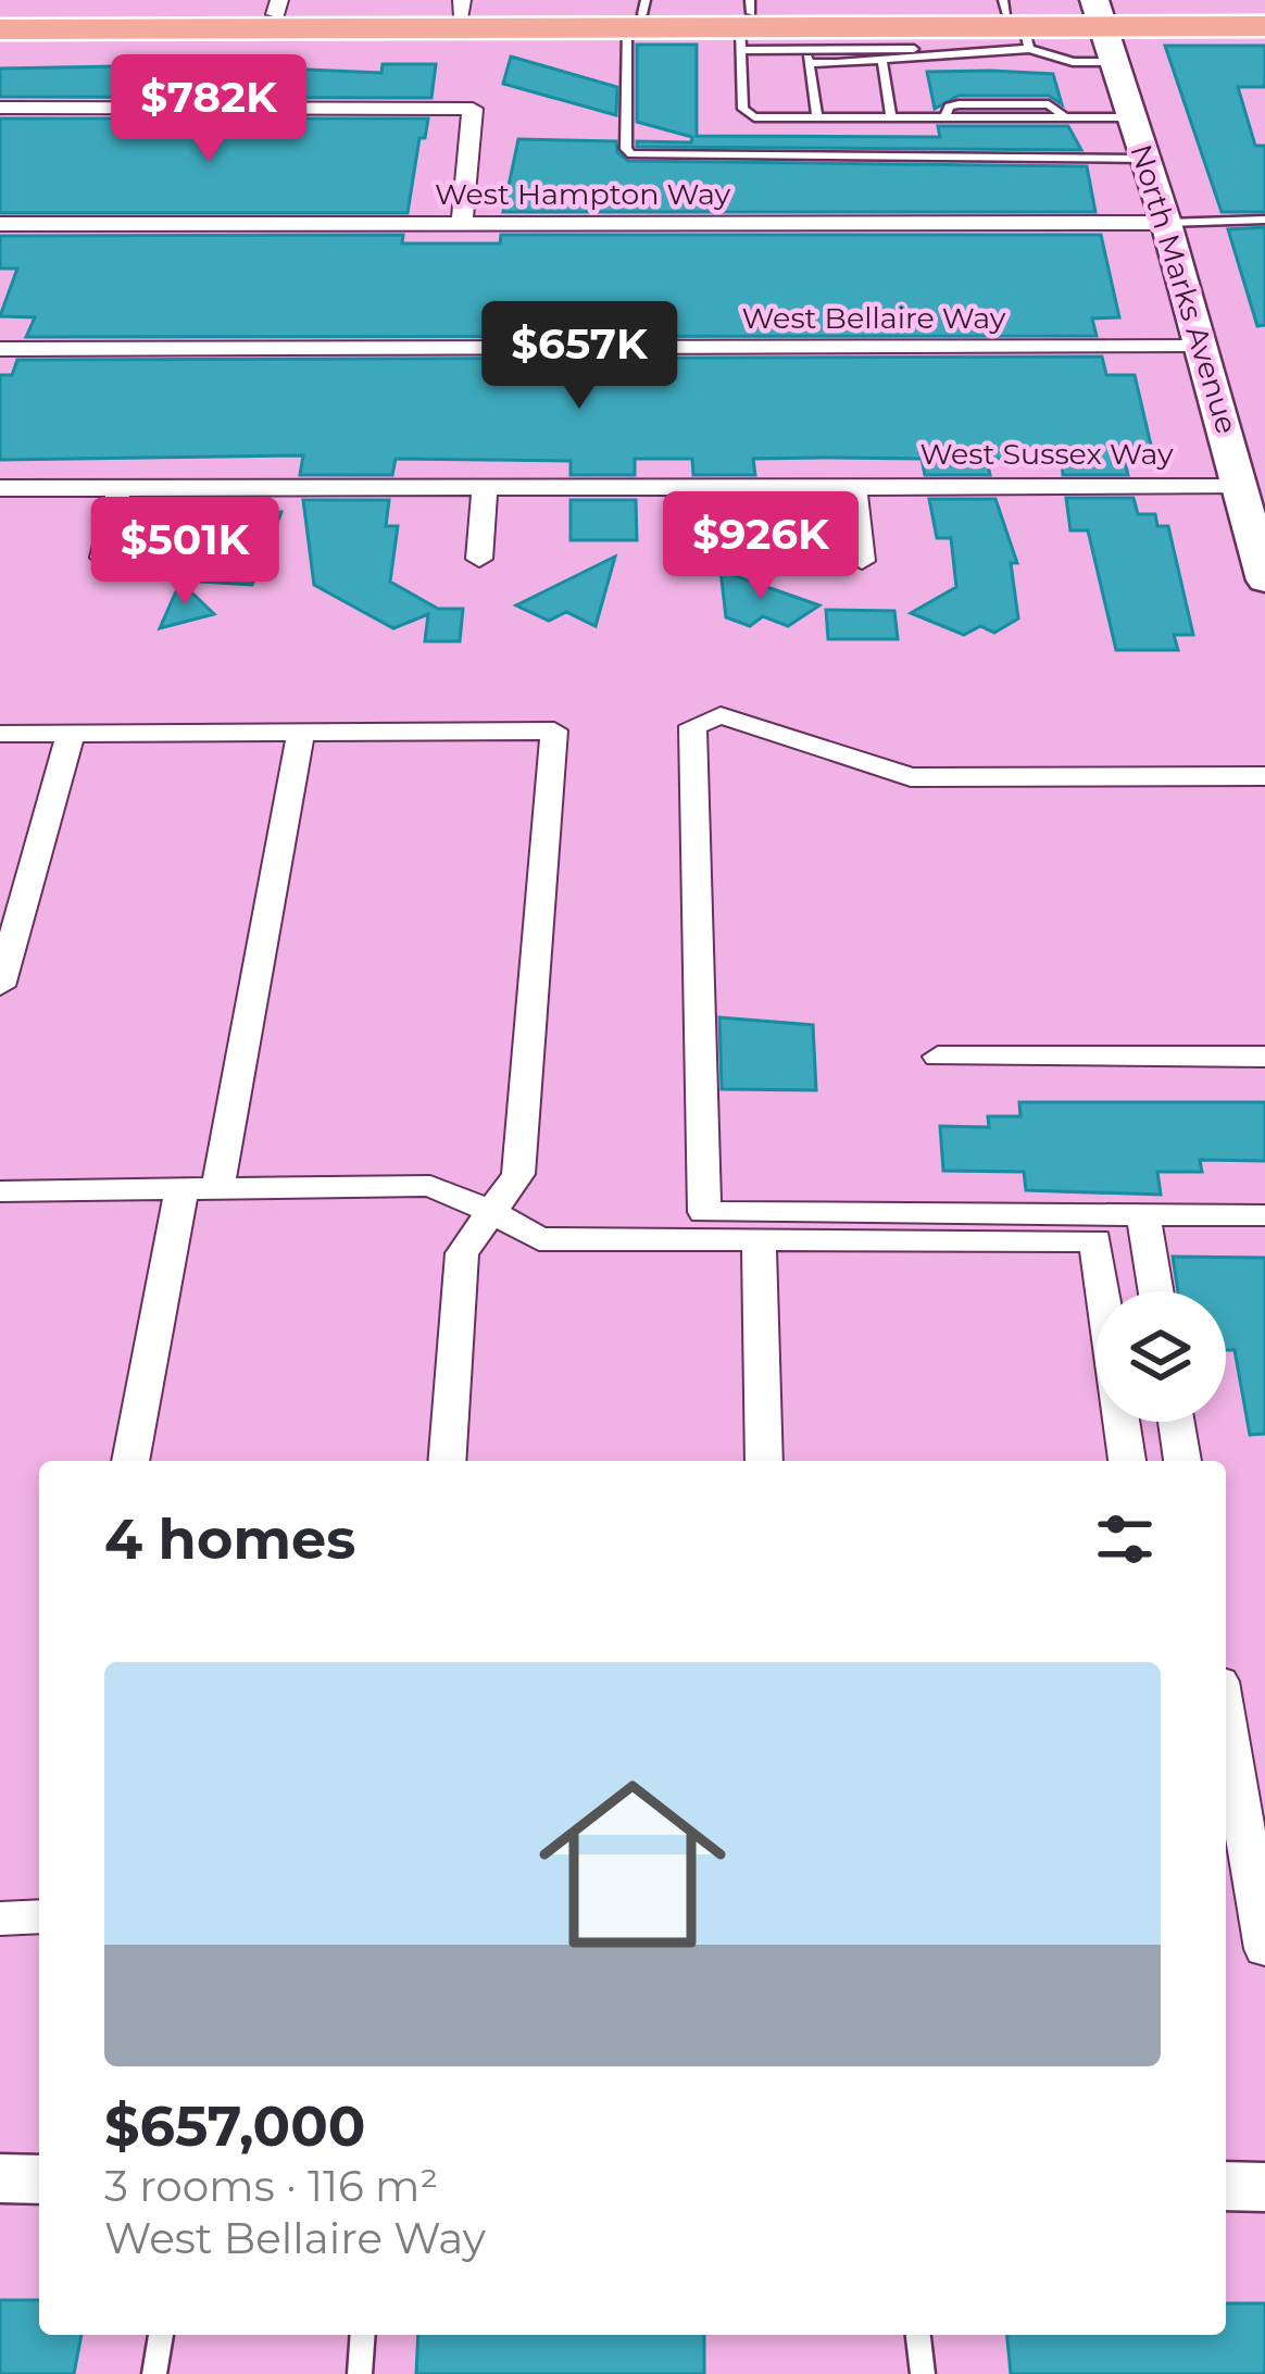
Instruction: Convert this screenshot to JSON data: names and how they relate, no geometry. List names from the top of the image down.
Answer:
{
  "streets": {
    "main road": ["North Marks Avenue"],
    "street": ["West Hampton Way", "West Bellaire Way", "West Sussex Way"]
  },
  "crossings": [
    ["West Hampton Way", "North Marks Avenue"],
    ["North Marks Avenue", "West Bellaire Way"],
    ["North Marks Avenue", "West Sussex Way"]
  ],
  "page": {
    "price": [
      "$782K",
      "$657K",
      "$926K",
      "$501K"
    ],
    "heading": "4 homes",
    "list": [
      {
        "name": "$657,000",
        "note": "3 rooms · 116 m² · West Bellaire Way"
      }
    ]
  }
}
